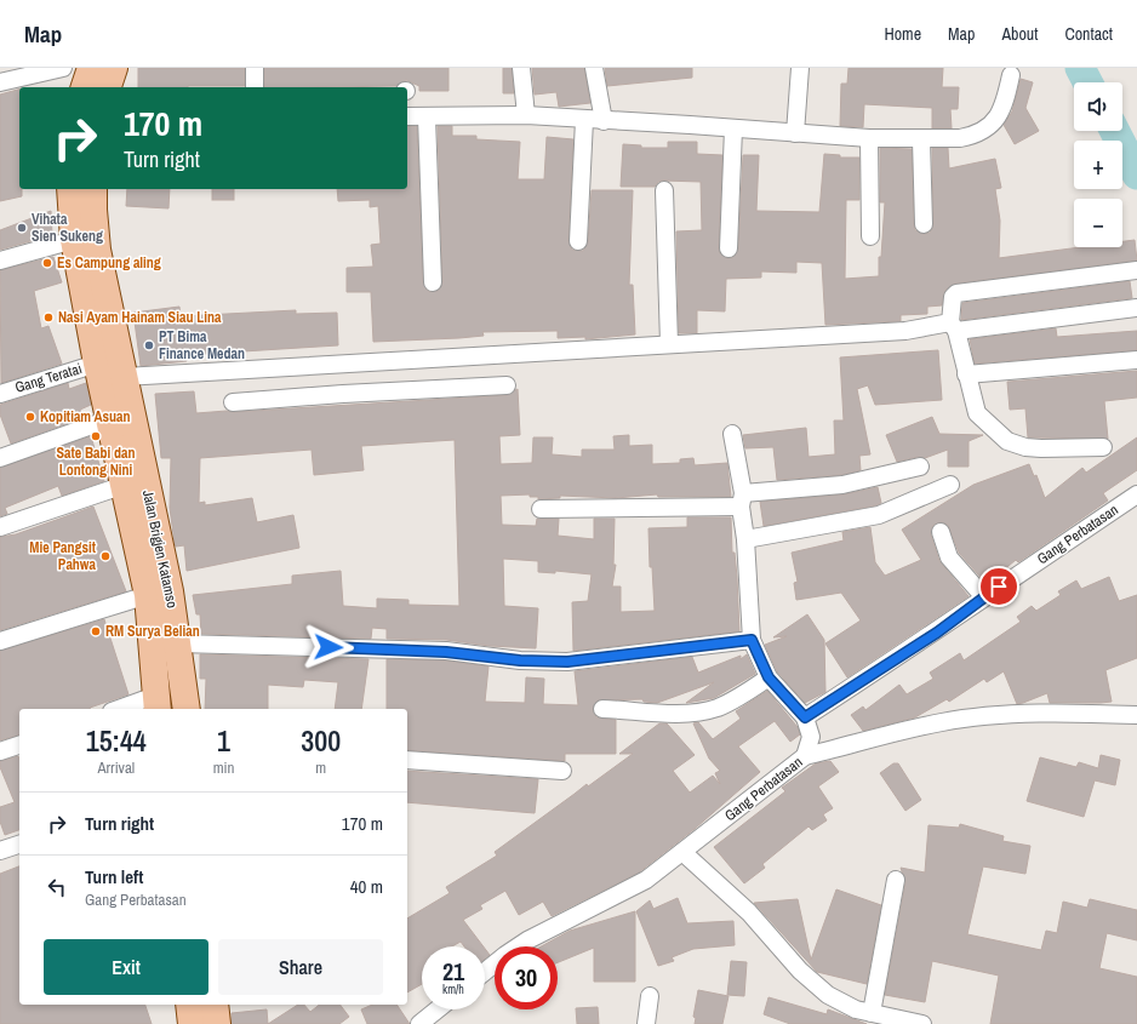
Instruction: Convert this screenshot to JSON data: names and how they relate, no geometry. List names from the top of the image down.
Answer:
{
  "streets": {
    "main road": ["Jalan Brigjen Katamso"],
    "street": ["Gang Teratai", "Gang Perbatasan"]
  },
  "crossings": [
    ["Gang Teratai", "Jalan Brigjen Katamso"]
  ],
  "places": [
    "Vihata Sien Sukeng",
    "Es Campung aling",
    "Nasi Ayam Hainam Siau Lina",
    "PT Bima Finance Medan",
    "Kopitiam Asuan",
    "Sate Babi dan Lontong Nini",
    "Mie Pangsit Pahwa",
    "RM Surya Belian"
  ],
  "page": {
    "header": "Map",
    "nav": [
      "Home",
      "Map",
      "About",
      "Contact"
    ],
    "map_buttons": ["+", "−"],
    "turn": ["170 m", "Turn right"],
    "eta": [
      "15:44",
      "Arrival",
      "1",
      "min",
      "300",
      "m"
    ],
    "list": [
      {
        "name": "Turn right",
        "value": "170 m"
      },
      {
        "name": "Turn left",
        "note": "Gang Perbatasan",
        "value": "40 m"
      }
    ],
    "buttons": ["Exit", "Share"],
    "speed": "21 km/h",
    "limit": "30"
  }
}
